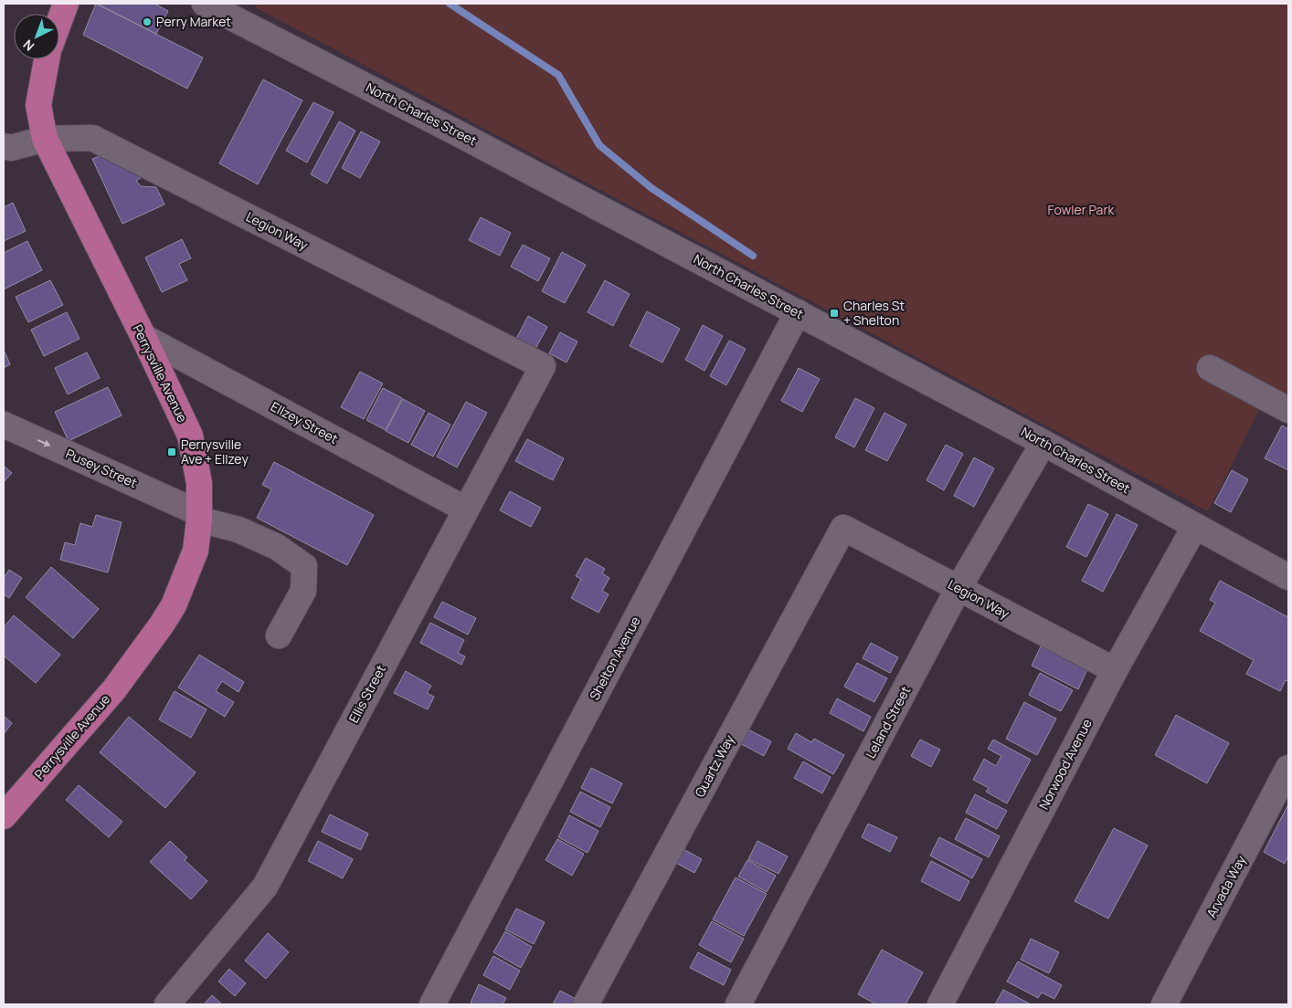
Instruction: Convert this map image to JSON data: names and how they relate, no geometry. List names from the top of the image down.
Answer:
{
  "streets": {
    "main road": ["Perrysville Avenue"],
    "street": [
      "North Charles Street",
      "Legion Way",
      "Ellzey Street",
      "Pusey Street",
      "Shelton Avenue",
      "Ellis Street",
      "Leland Street",
      "Norwood Avenue",
      "Quartz Way",
      "Arvada Way"
    ]
  },
  "crossings": [
    ["North Charles Street", "Shelton Avenue"],
    ["North Charles Street", "Leland Street"],
    ["North Charles Street", "Norwood Avenue"],
    ["Legion Way", "Perrysville Avenue"],
    ["Legion Way", "Ellis Street"],
    ["Legion Way", "Leland Street"],
    ["Legion Way", "Norwood Avenue"],
    ["Legion Way", "Quartz Way"],
    ["Perrysville Avenue", "Ellzey Street"],
    ["Perrysville Avenue", "Pusey Street"],
    ["Ellzey Street", "Ellis Street"]
  ],
  "one_way": ["Pusey Street"],
  "parks": ["Fowler Park"],
  "places": {
    "other": ["Perry Market"],
    "transit": ["Charles St + Shelton", "Perrysville Ave + Ellzey"]
  },
  "north": "bottom left"
}
